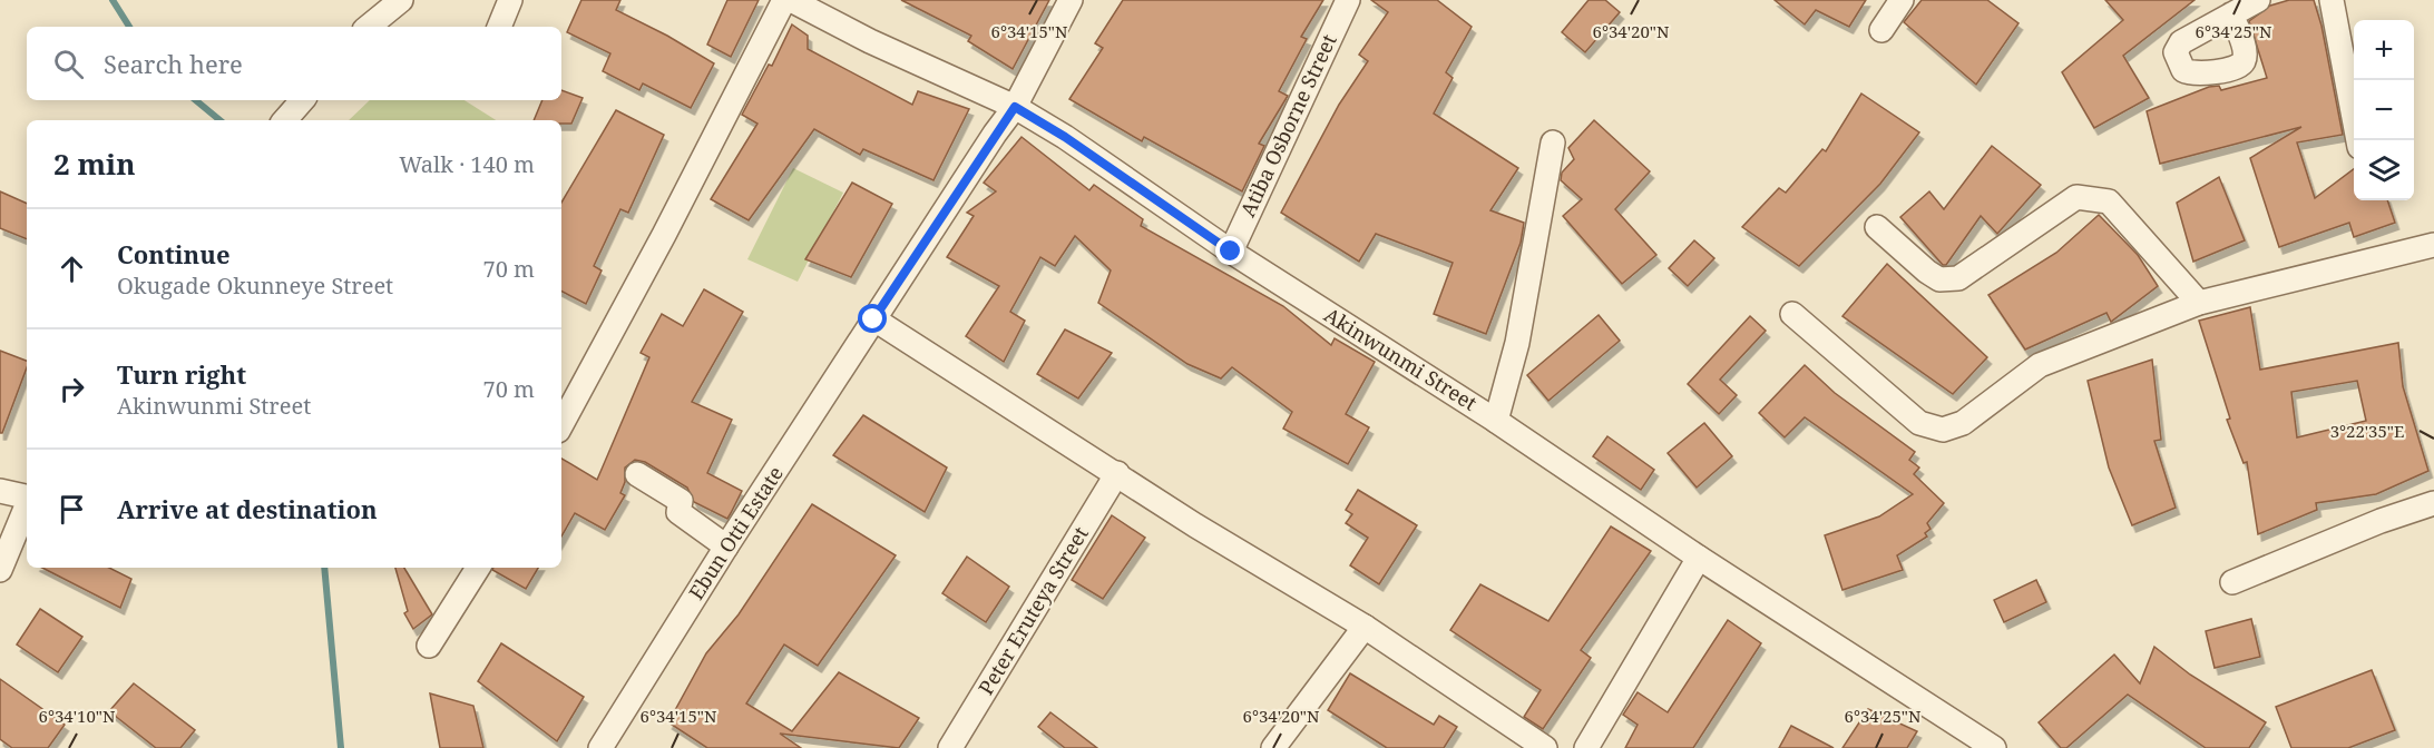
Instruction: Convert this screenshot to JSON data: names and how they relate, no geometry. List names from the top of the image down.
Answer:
{
  "streets": {
    "street": [
      "Atiba Osborne Street",
      "Akinwunmi Street",
      "Ebun Otti Estate",
      "Peter Eruteya Street"
    ]
  },
  "crossings": [
    ["Atiba Osborne Street", "Akinwunmi Street"],
    ["Akinwunmi Street", "Ebun Otti Estate"]
  ],
  "page": {
    "map_buttons": ["+", "−"],
    "search": "Search here",
    "heading": ["2 min", "Walk · 140 m"],
    "list": [
      ["Continue", "Okugade Okunneye Street", "70 m"],
      ["Turn right", "Akinwunmi Street", "70 m"],
      "Arrive at destination"
    ]
  },
  "coordinates": [
    "6°34'15\"N",
    "6°34'20\"N",
    "6°34'25\"N",
    "3°22'35\"E",
    "6°34'10\"N"
  ]
}
